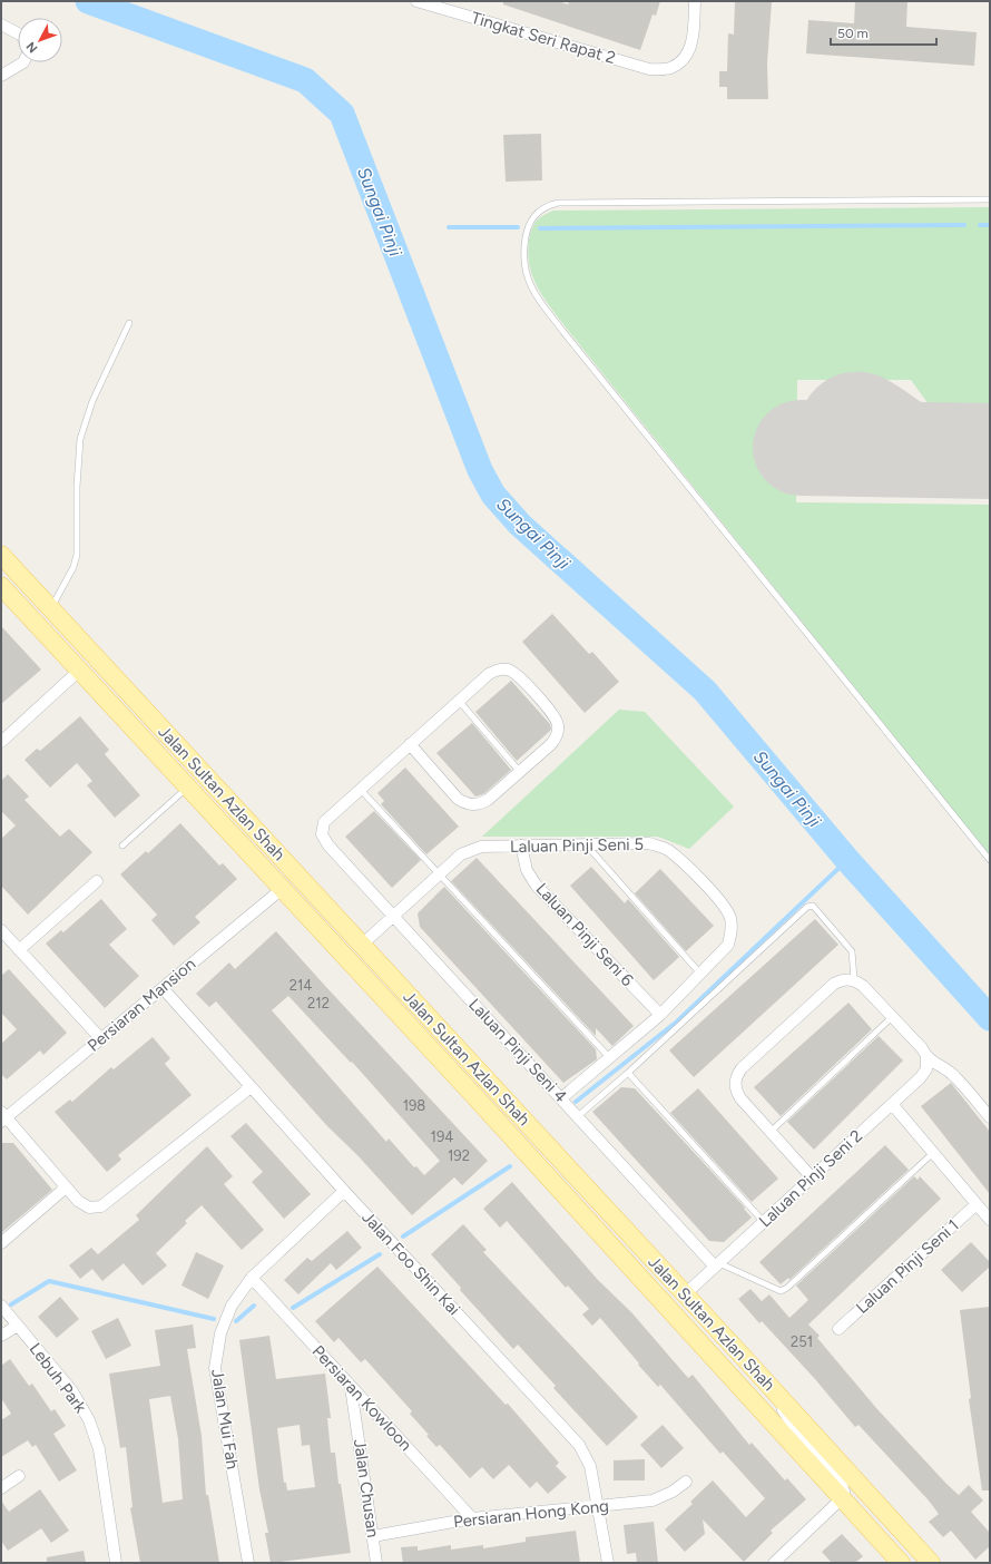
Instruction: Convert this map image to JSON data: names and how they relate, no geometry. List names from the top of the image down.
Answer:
{
  "streets": {
    "main road": ["Jalan Sultan Azlan Shah"],
    "street": [
      "Tingkat Seri Rapat 2",
      "Laluan Pinji Seni 5",
      "Laluan Pinji Seni 6",
      "Persiaran Mansion",
      "Laluan Pinji Seni 4",
      "Laluan Pinji Seni 2",
      "Jalan Foo Shin Kai",
      "Laluan Pinji Seni 1",
      "Lebuh Park",
      "Persiaran Kowloon",
      "Jalan Mui Fah",
      "Jalan Chusan",
      "Persiaran Hong Kong"
    ]
  },
  "crossings": [
    ["Jalan Sultan Azlan Shah", "Laluan Pinji Seni 5"],
    ["Jalan Sultan Azlan Shah", "Persiaran Mansion"],
    ["Jalan Sultan Azlan Shah", "Laluan Pinji Seni 2"],
    ["Laluan Pinji Seni 5", "Laluan Pinji Seni 6"],
    ["Laluan Pinji Seni 5", "Laluan Pinji Seni 4"],
    ["Persiaran Mansion", "Jalan Foo Shin Kai"],
    ["Laluan Pinji Seni 4", "Laluan Pinji Seni 2"],
    ["Jalan Foo Shin Kai", "Jalan Mui Fah"],
    ["Jalan Foo Shin Kai", "Persiaran Hong Kong"],
    ["Persiaran Kowloon", "Jalan Mui Fah"],
    ["Persiaran Kowloon", "Jalan Chusan"],
    ["Persiaran Kowloon", "Persiaran Hong Kong"],
    ["Jalan Chusan", "Persiaran Hong Kong"]
  ],
  "water": ["Sungai Pinji"],
  "house_numbers": [
    "214",
    "212",
    "198",
    "194",
    "192",
    "251"
  ],
  "scale_bar": "50 m",
  "north": "bottom left"
}
